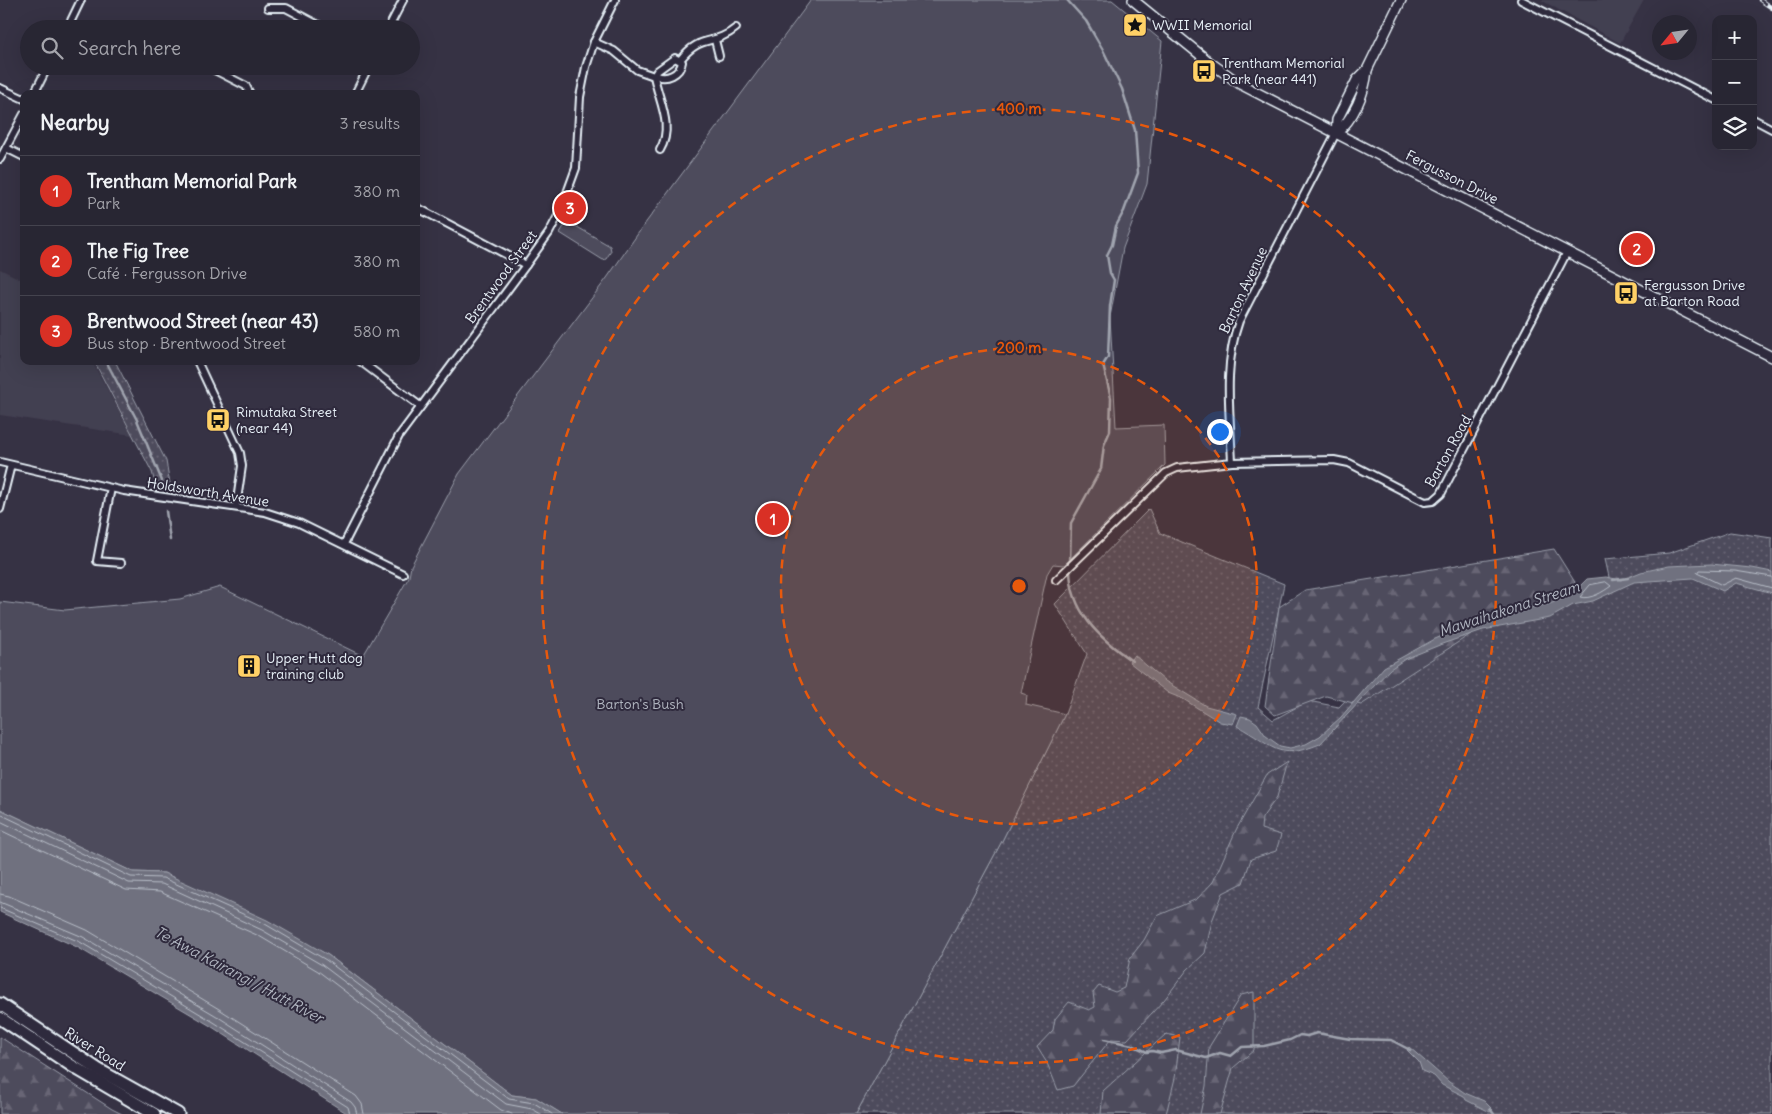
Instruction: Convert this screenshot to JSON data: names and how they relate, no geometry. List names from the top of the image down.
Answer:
{
  "streets": {
    "highway": ["River Road"],
    "main road": ["Fergusson Drive"],
    "street": [
      "Brentwood Street",
      "Barton Avenue",
      "Barton Road",
      "Holdsworth Avenue"
    ]
  },
  "crossings": [
    ["Fergusson Drive", "Barton Avenue"],
    ["Fergusson Drive", "Barton Road"],
    ["Brentwood Street", "Holdsworth Avenue"],
    ["Barton Avenue", "Barton Road"]
  ],
  "water": ["Mawaihakona Stream", "Te Awa Kairangi / Hutt River"],
  "parks": ["Barton's Bush"],
  "places": {
    "place": ["WWII Memorial"],
    "bus stop": ["Trentham Memorial Park (near 441)", "Fergusson Drive at Barton Road", "Rimutaka Street (near 44)"],
    "building": ["Upper Hutt dog training club"]
  },
  "north": "bottom left",
  "page": {
    "map_buttons": ["+", "−"],
    "search": "Search here",
    "heading": ["Nearby", "3 results"],
    "list": [
      {
        "mark": "1",
        "name": "Trentham Memorial Park",
        "note": "Park",
        "value": "380 m"
      },
      {
        "mark": "2",
        "name": "The Fig Tree",
        "note": "Café · Fergusson Drive",
        "value": "380 m"
      },
      {
        "mark": "3",
        "name": "Brentwood Street (near 43)",
        "note": "Bus stop · Brentwood Street",
        "value": "580 m"
      }
    ],
    "pins": ["3", "2", "1"]
  },
  "rings": ["400 m", "200 m"]
}
